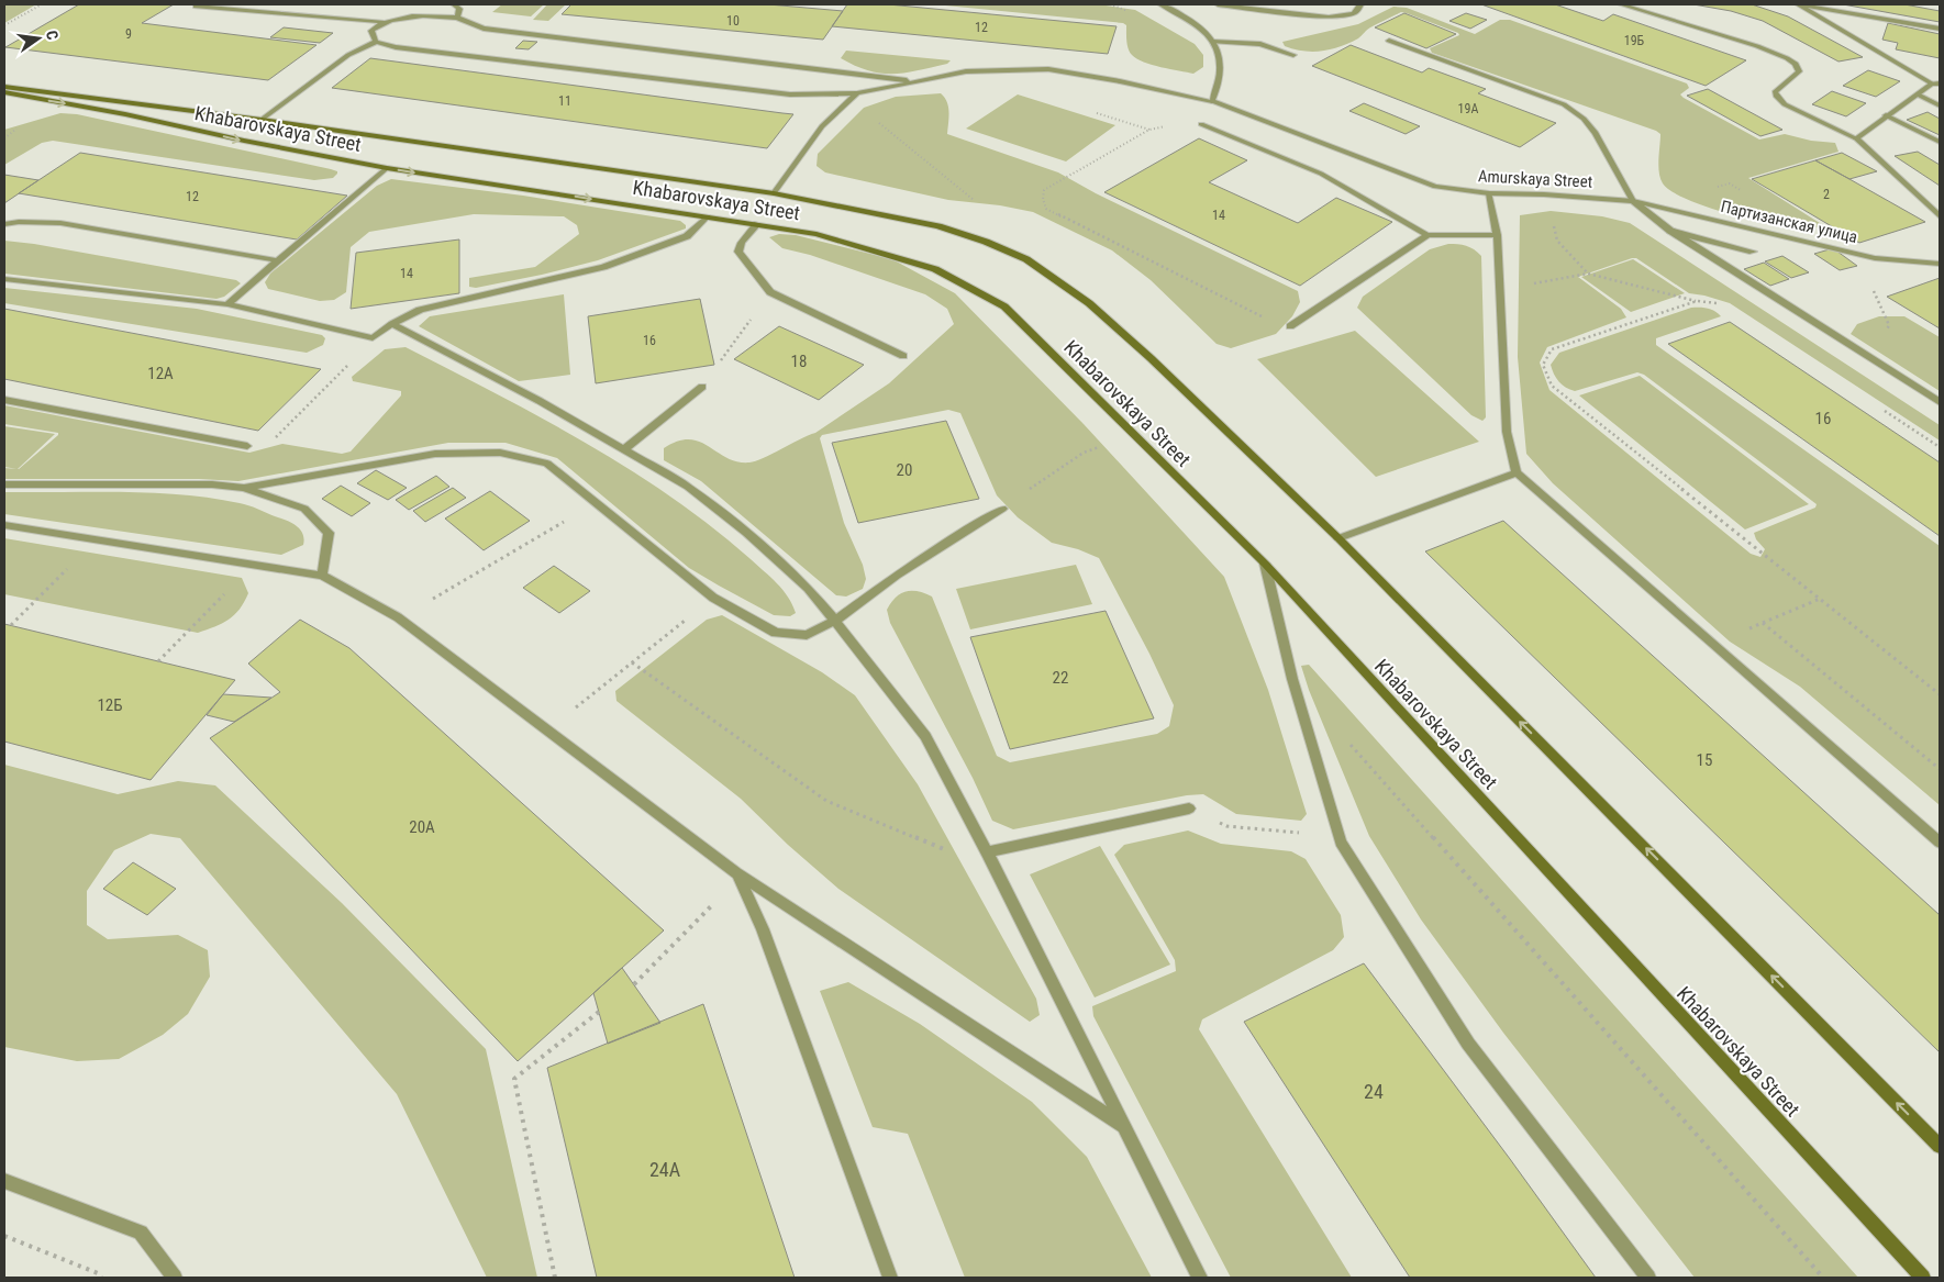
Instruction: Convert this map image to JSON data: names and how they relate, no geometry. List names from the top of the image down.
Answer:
{
  "streets": {
    "main road": ["Khabarovskaya Street"],
    "street": ["Amurskaya Street", "Партизанская улица"]
  },
  "crossings": [
    ["Amurskaya Street", "Партизанская улица"]
  ],
  "house_numbers": [
    "10",
    "12",
    "9",
    "19Б",
    "11",
    "19А",
    "2",
    "12",
    "14",
    "14",
    "16",
    "18",
    "12А",
    "16",
    "20",
    "22",
    "12Б",
    "15",
    "20А",
    "24",
    "24А"
  ],
  "north": "right"
}
